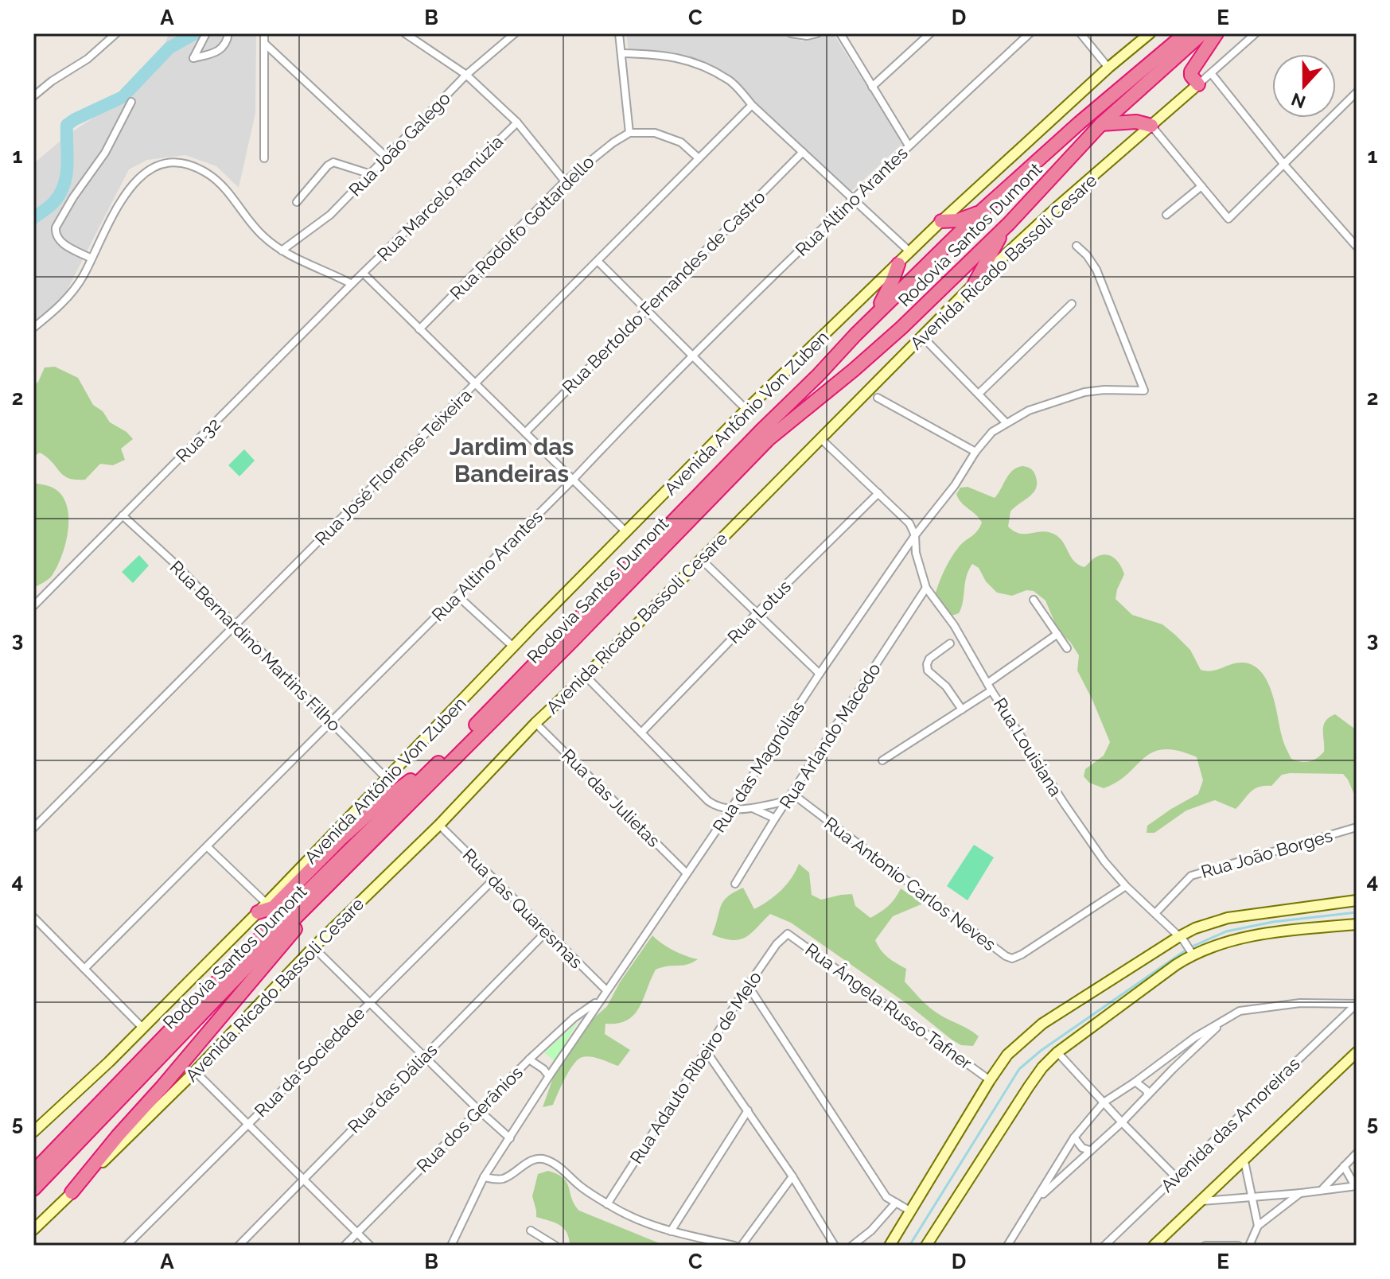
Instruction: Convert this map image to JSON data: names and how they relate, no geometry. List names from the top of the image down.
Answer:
{
  "streets": {
    "highway": ["Rodovia Santos Dumont"],
    "street": [
      "Rua João Galego",
      "Rua Marcelo Ranúzia",
      "Rua Altino Arantes",
      "Rua Rodolfo Gottardello",
      "Avenida Ricado Bassoli Cesare",
      "Rua Bertoldo Fernandes de Castro",
      "Avenida Antônio Von Zuben",
      "Rua 32",
      "Rua José Florense Teixeira",
      "Rua Lotus",
      "Rua Bernardino Martins Filho",
      "Rua Arlando Macedo",
      "Rua Louisiana",
      "Rua das Magnólias",
      "Rua das Julietas",
      "Rua João Borges",
      "Rua Antonio Carlos Neves",
      "Rua das Quaresmas",
      "Rua Ângela Russo Tafner",
      "Rua da Sociedade",
      "Rua Adauto Ribeiro de Melo",
      "Rua das Dálias",
      "Rua dos Gerânios",
      "Avenida das Amoreiras"
    ]
  },
  "crossings": [
    ["Rua Marcelo Ranúzia", "Rua 32"],
    ["Rua Altino Arantes", "Rua Bernardino Martins Filho"],
    ["Avenida Ricado Bassoli Cesare", "Rua das Julietas"],
    ["Avenida Ricado Bassoli Cesare", "Rua das Quaresmas"],
    ["Avenida Antônio Von Zuben", "Rua Bernardino Martins Filho"],
    ["Rua 32", "Rua Bernardino Martins Filho"],
    ["Rua José Florense Teixeira", "Rua Bernardino Martins Filho"],
    ["Rua Arlando Macedo", "Rua Louisiana"],
    ["Rua Arlando Macedo", "Rua Antonio Carlos Neves"],
    ["Rua Louisiana", "Rua das Magnólias"],
    ["Rua Louisiana", "Rua João Borges"],
    ["Rua Louisiana", "Rua Antonio Carlos Neves"],
    ["Rua das Magnólias", "Rua das Julietas"],
    ["Rua das Magnólias", "Rua das Quaresmas"],
    ["Rua das Magnólias", "Rua dos Gerânios"],
    ["Rua das Quaresmas", "Rua da Sociedade"],
    ["Rua das Quaresmas", "Rua das Dálias"],
    ["Rua Ângela Russo Tafner", "Rua Adauto Ribeiro de Melo"]
  ],
  "districts": ["Jardim das Bandeiras"],
  "north": "bottom",
  "grid": {
    "columns": [
      "A",
      "B",
      "C",
      "D",
      "E"
    ],
    "rows": [
      "1",
      "2",
      "3",
      "4",
      "5"
    ]
  }
}
